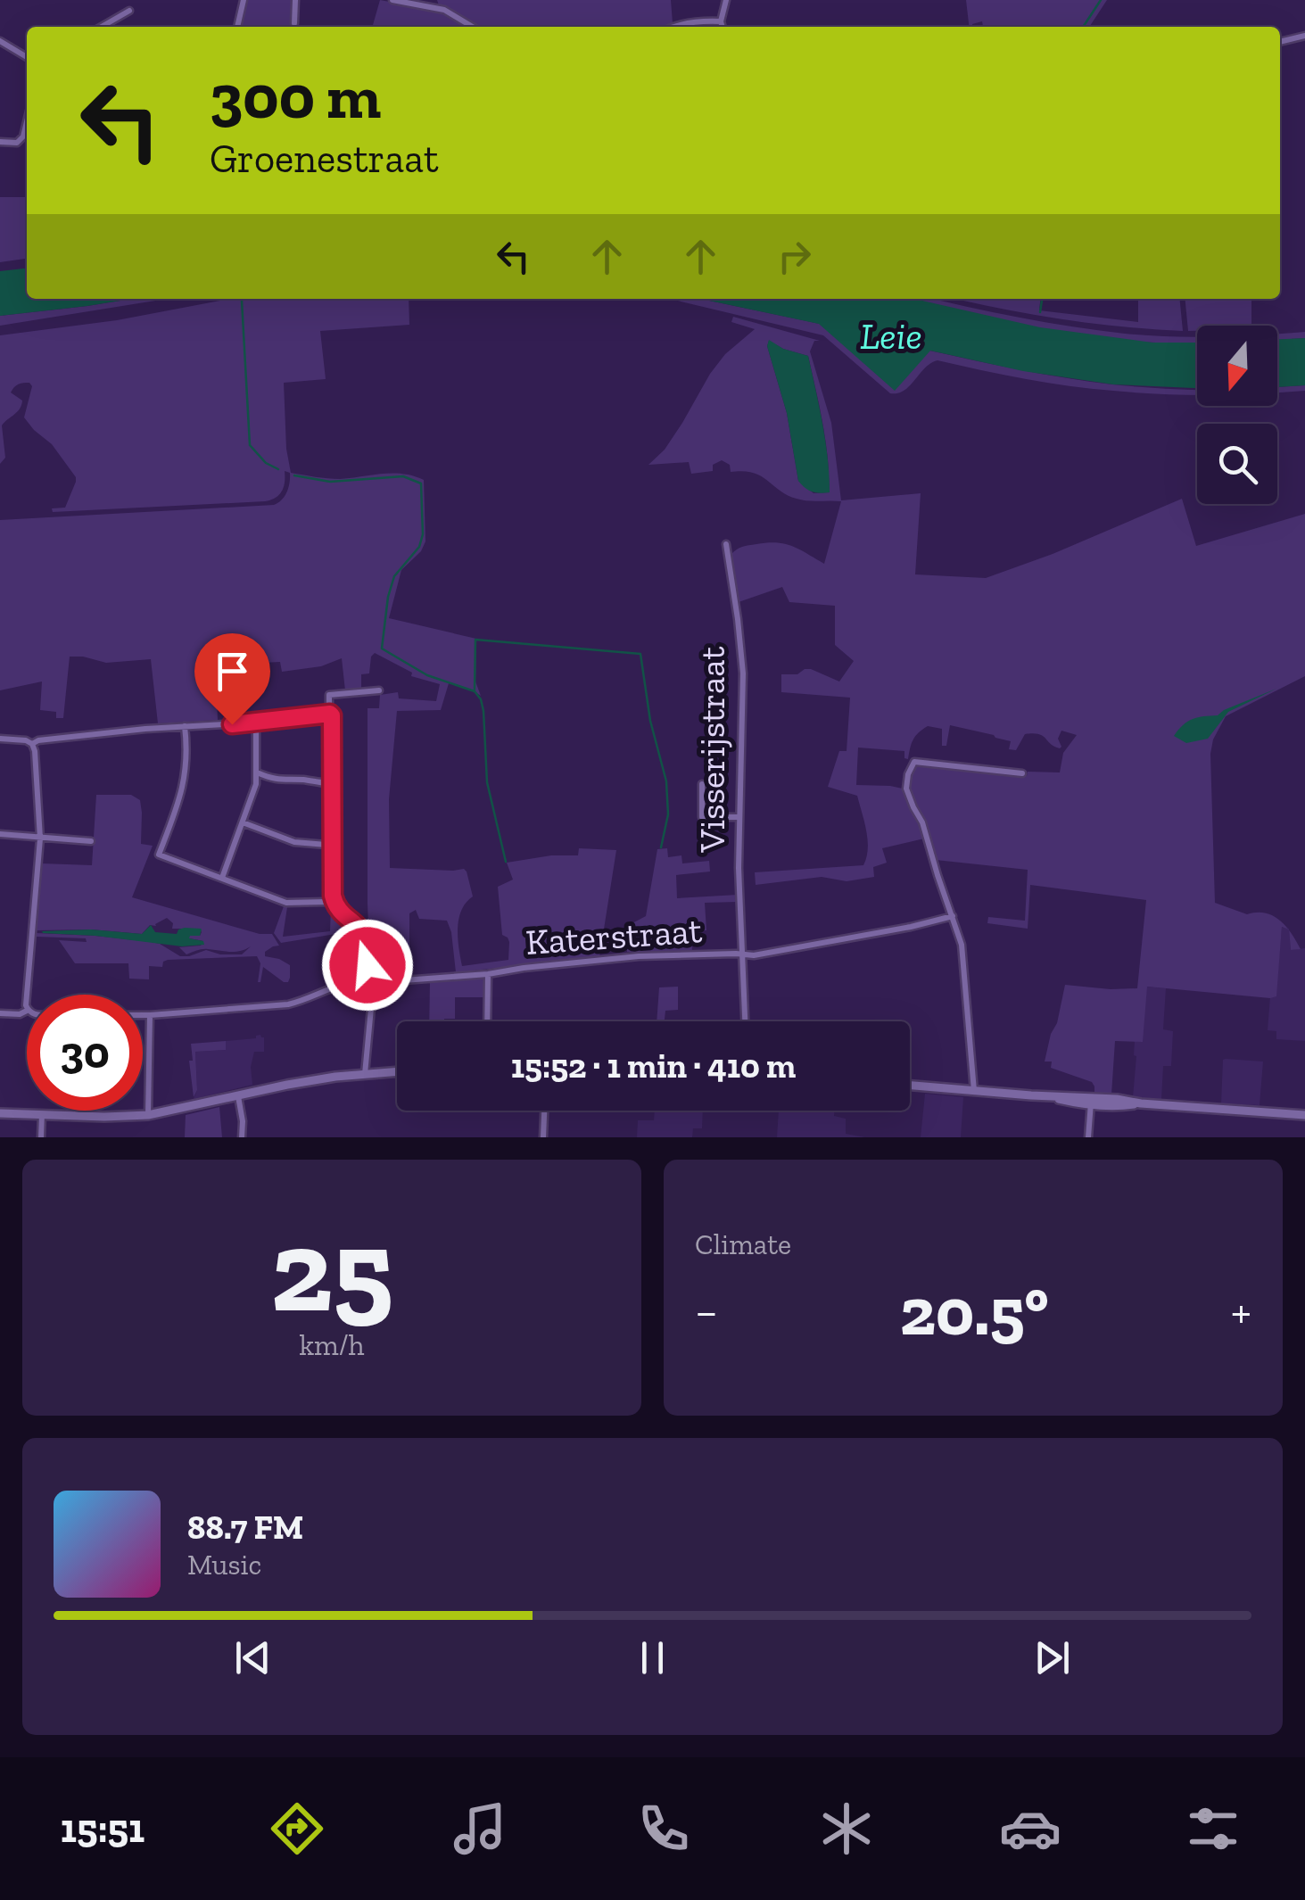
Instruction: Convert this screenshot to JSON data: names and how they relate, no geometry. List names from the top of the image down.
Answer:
{
  "streets": {
    "street": ["Visserijstraat", "Katerstraat"]
  },
  "crossings": [
    ["Visserijstraat", "Katerstraat"]
  ],
  "water": ["Leie"],
  "north": "bottom",
  "page": {
    "turn": ["300 m", "Groenestraat"],
    "limit": "30",
    "trip": "15:52 · 1 min · 410 m",
    "tile": [
      ["25", "km/h"],
      "Climate"
    ],
    "heat": ["−", "20.5°", "+"],
    "song": ["88.7 FM", "Music"],
    "tabs": "15:51"
  }
}
